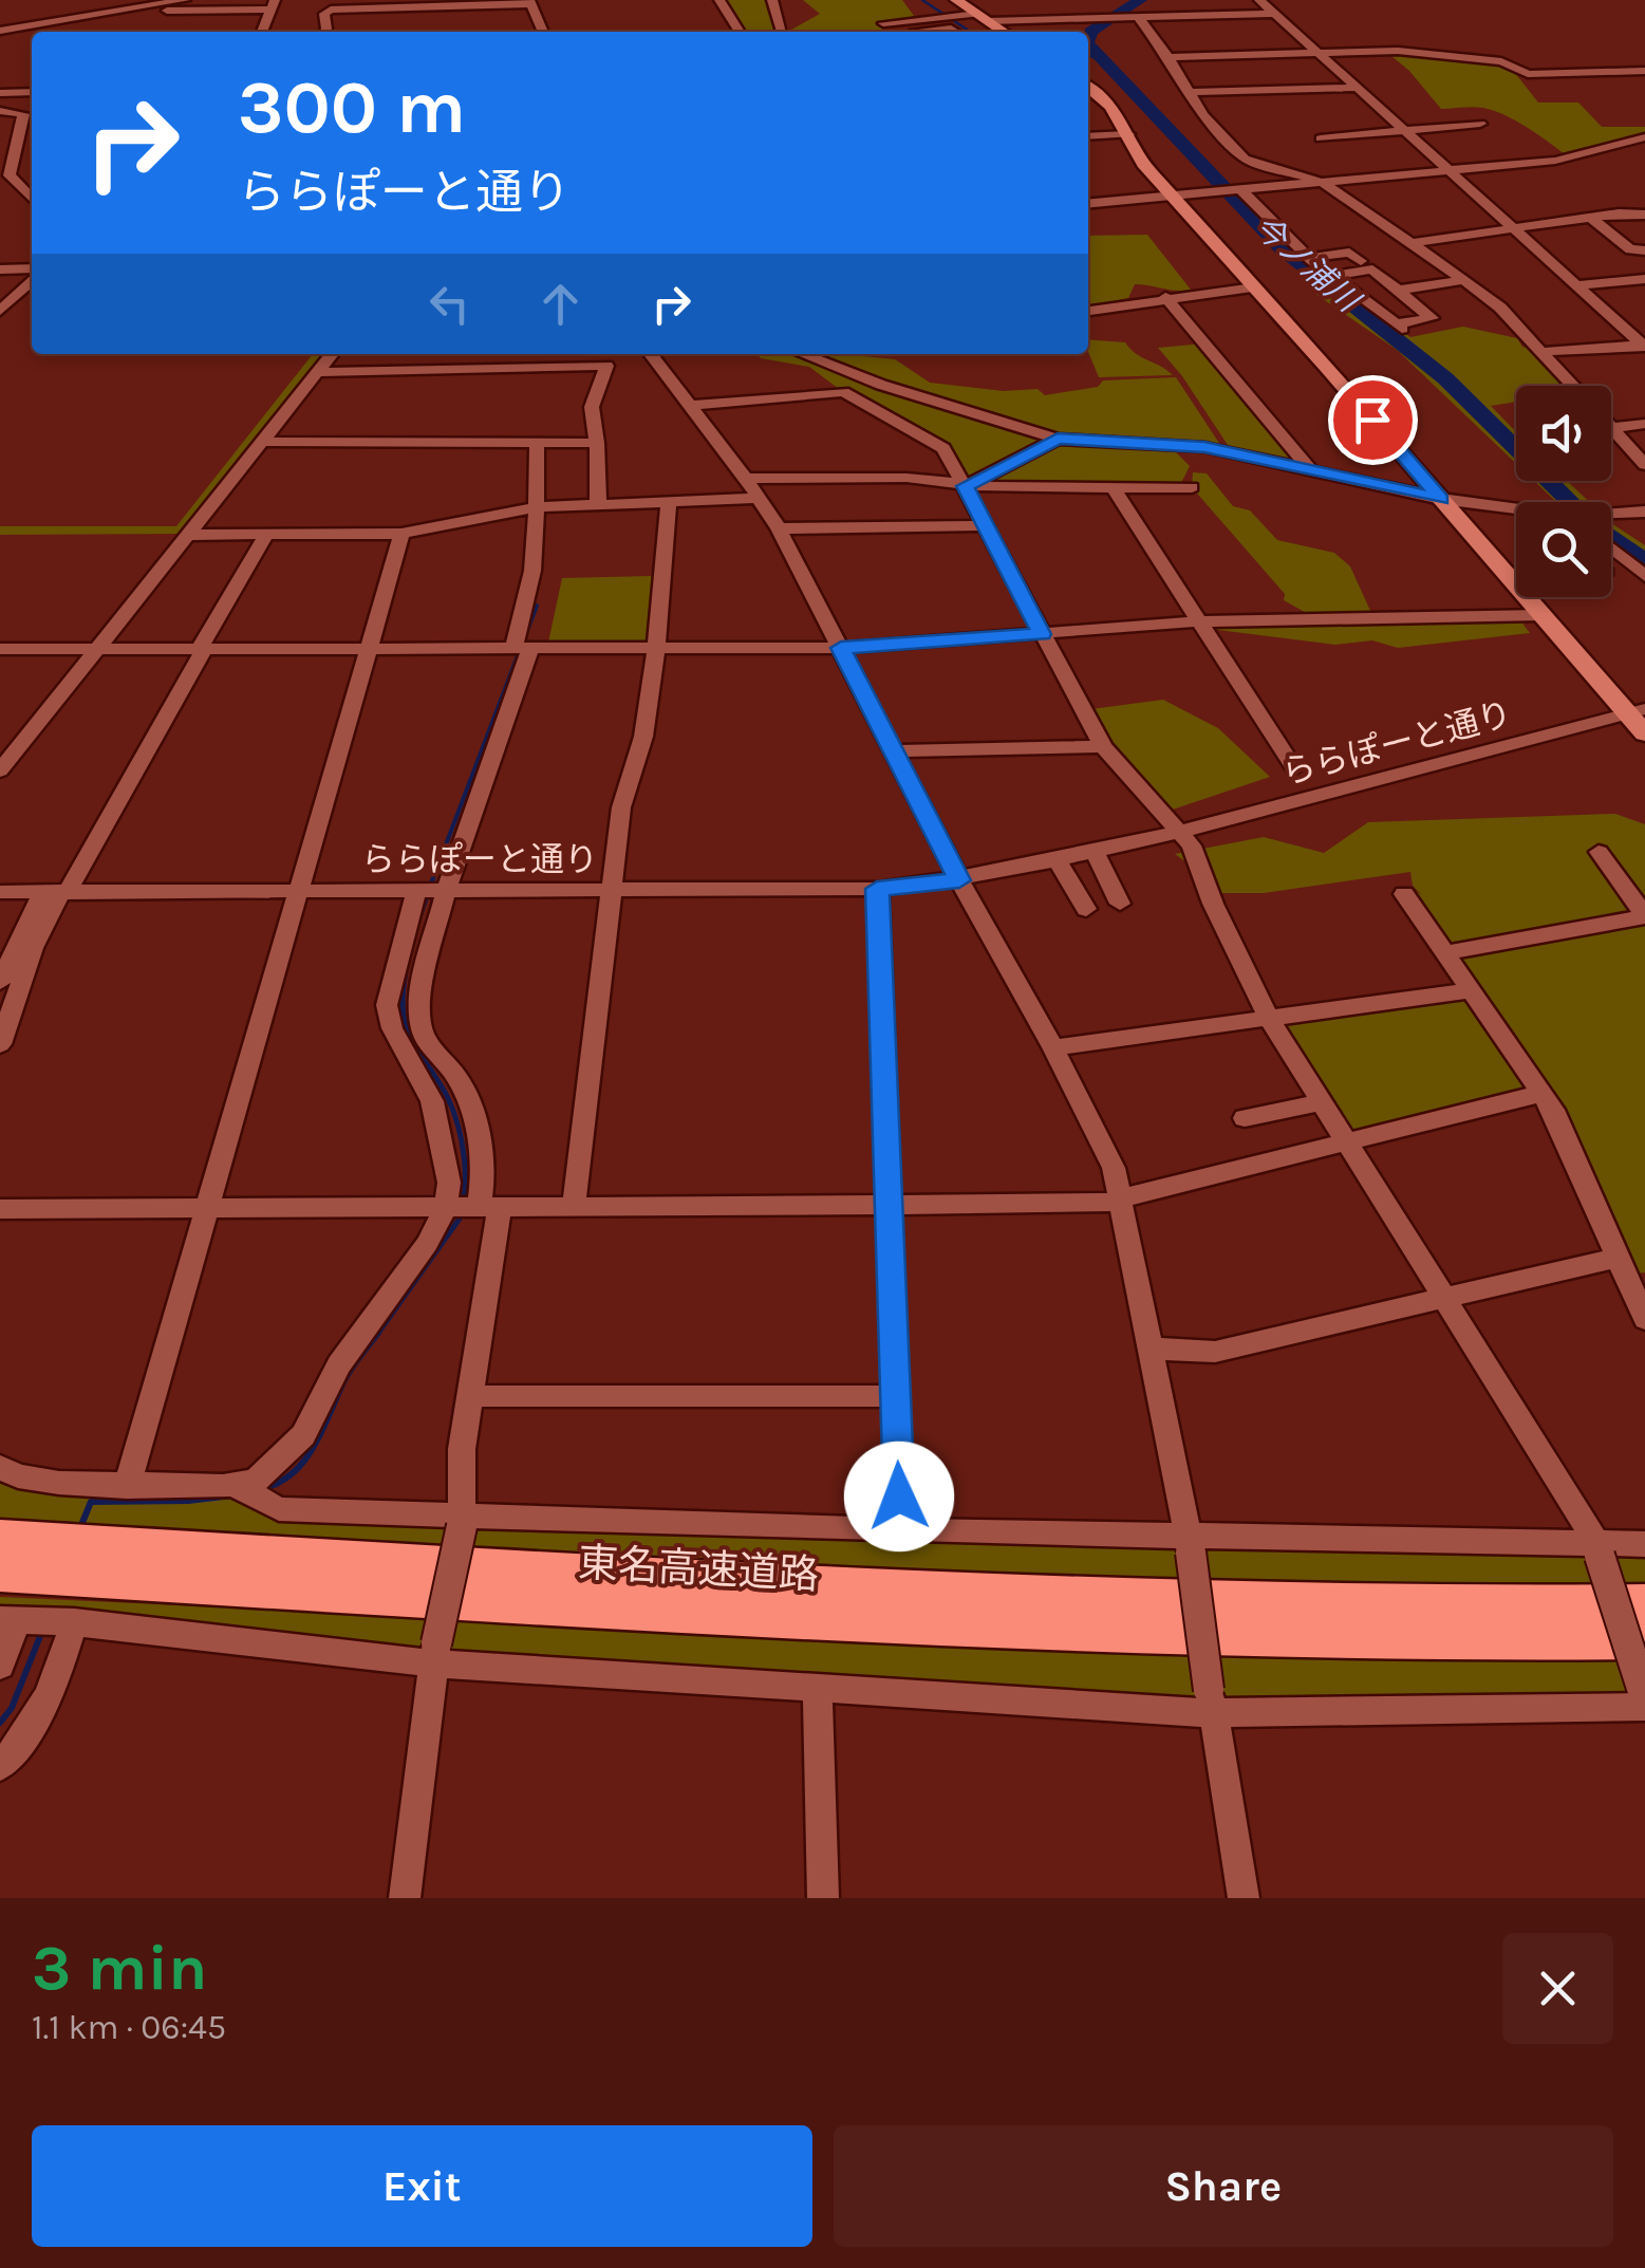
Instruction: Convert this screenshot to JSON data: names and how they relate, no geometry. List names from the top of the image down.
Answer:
{
  "streets": {
    "highway": ["東名高速道路"],
    "street": ["ららぽーと通り"]
  },
  "water": ["今ノ浦川"],
  "page": {
    "turn": ["300 m", "ららぽーと通り"],
    "heading": ["3 min", "1.1 km · 06:45"],
    "buttons": ["Exit", "Share"]
  }
}
